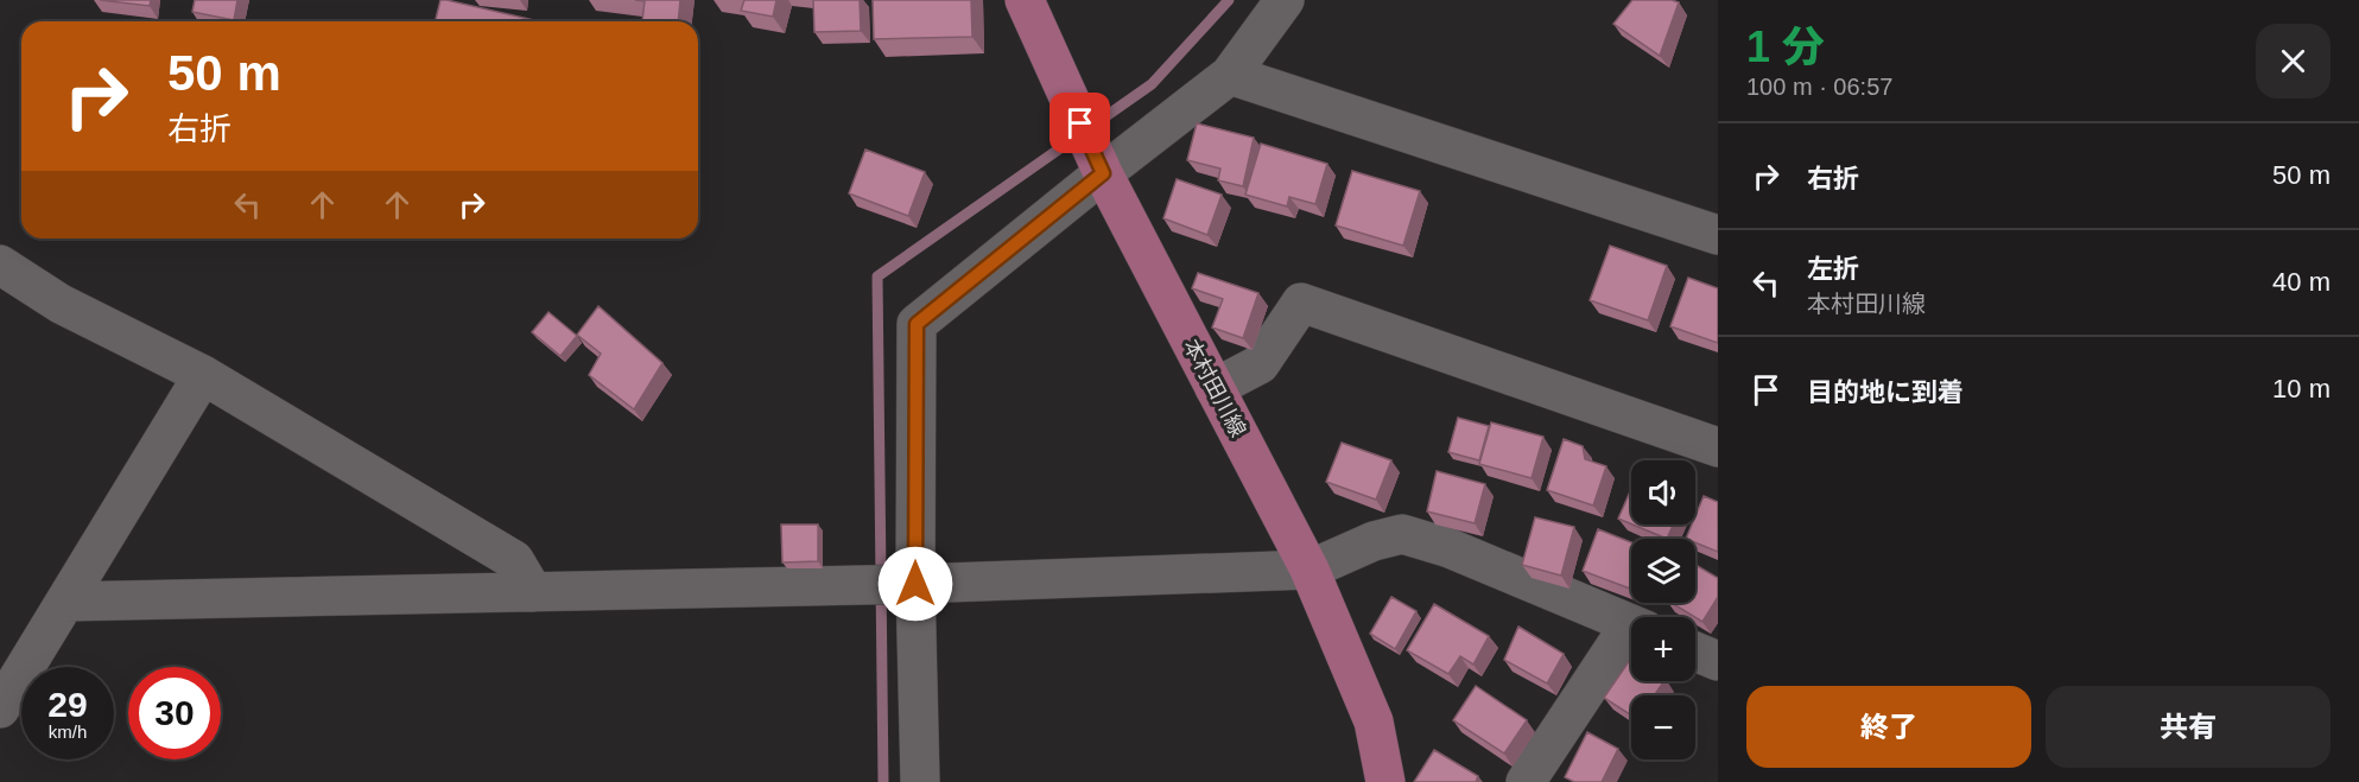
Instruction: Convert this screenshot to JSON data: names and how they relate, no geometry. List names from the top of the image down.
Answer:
{
  "streets": {
    "main road": ["本村田川線"]
  },
  "page": {
    "heading": ["1 分", "100 m · 06:57"],
    "turn": ["50 m", "右折"],
    "list": [
      {
        "name": "右折",
        "value": "50 m"
      },
      {
        "name": "左折",
        "note": "本村田川線",
        "value": "40 m"
      },
      {
        "name": "目的地に到着",
        "value": "10 m"
      }
    ],
    "map_buttons": ["+", "−"],
    "speed": "29 km/h",
    "limit": "30",
    "buttons": ["終了", "共有"]
  }
}
